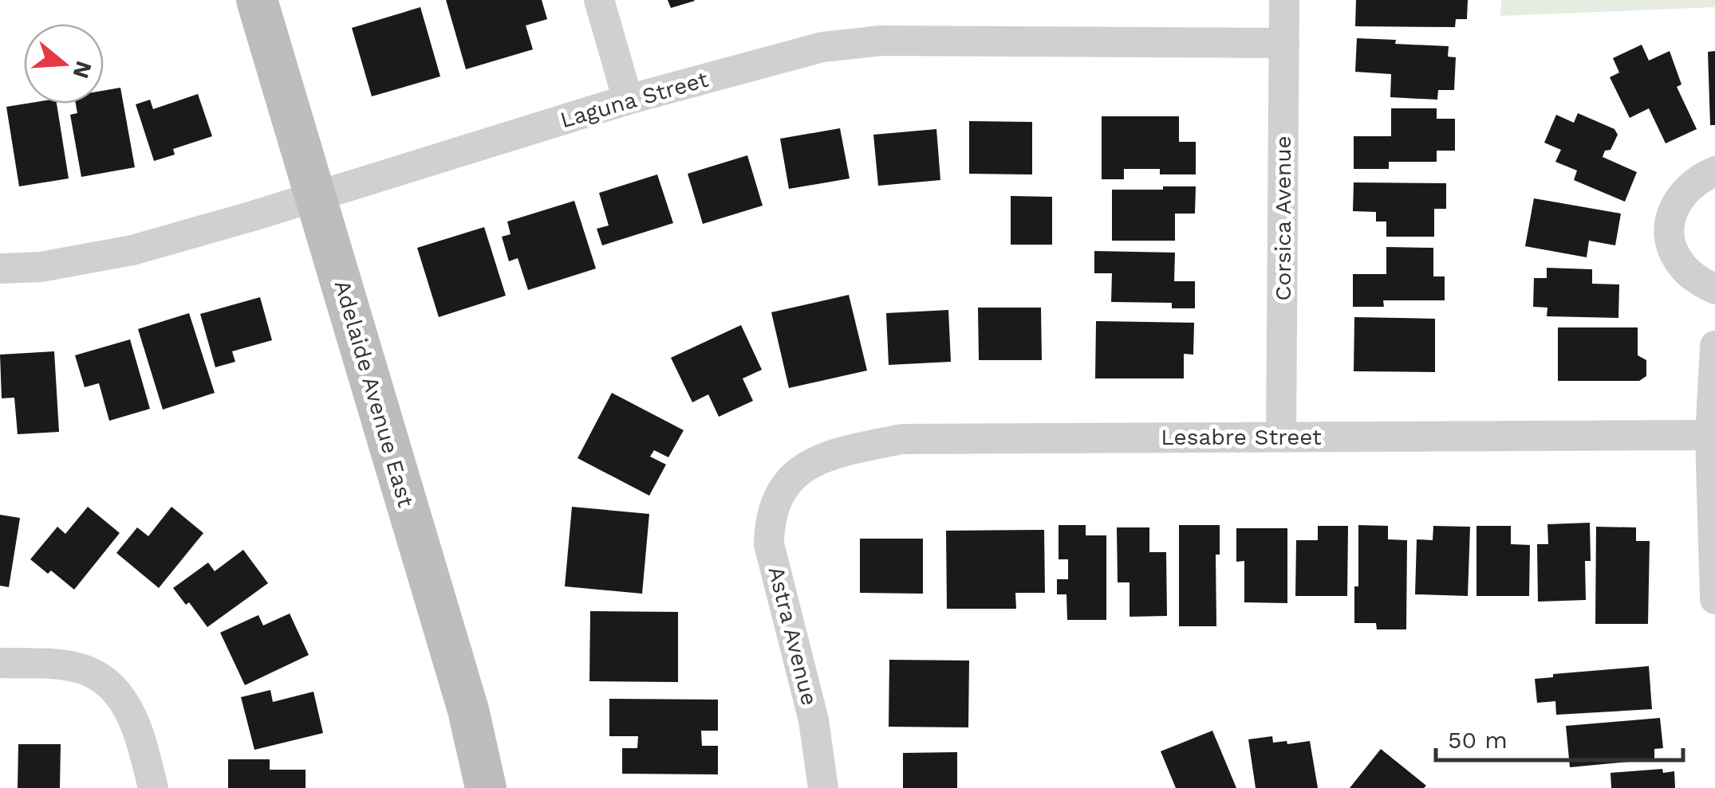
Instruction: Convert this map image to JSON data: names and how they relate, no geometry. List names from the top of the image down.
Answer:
{
  "streets": {
    "main road": ["Adelaide Avenue East"],
    "street": [
      "Laguna Street",
      "Corsica Avenue",
      "Lesabre Street",
      "Astra Avenue"
    ]
  },
  "crossings": [
    ["Laguna Street", "Corsica Avenue"],
    ["Laguna Street", "Adelaide Avenue East"],
    ["Corsica Avenue", "Lesabre Street"],
    ["Lesabre Street", "Astra Avenue"]
  ],
  "scale_bar": "50 m",
  "north": "right"
}
